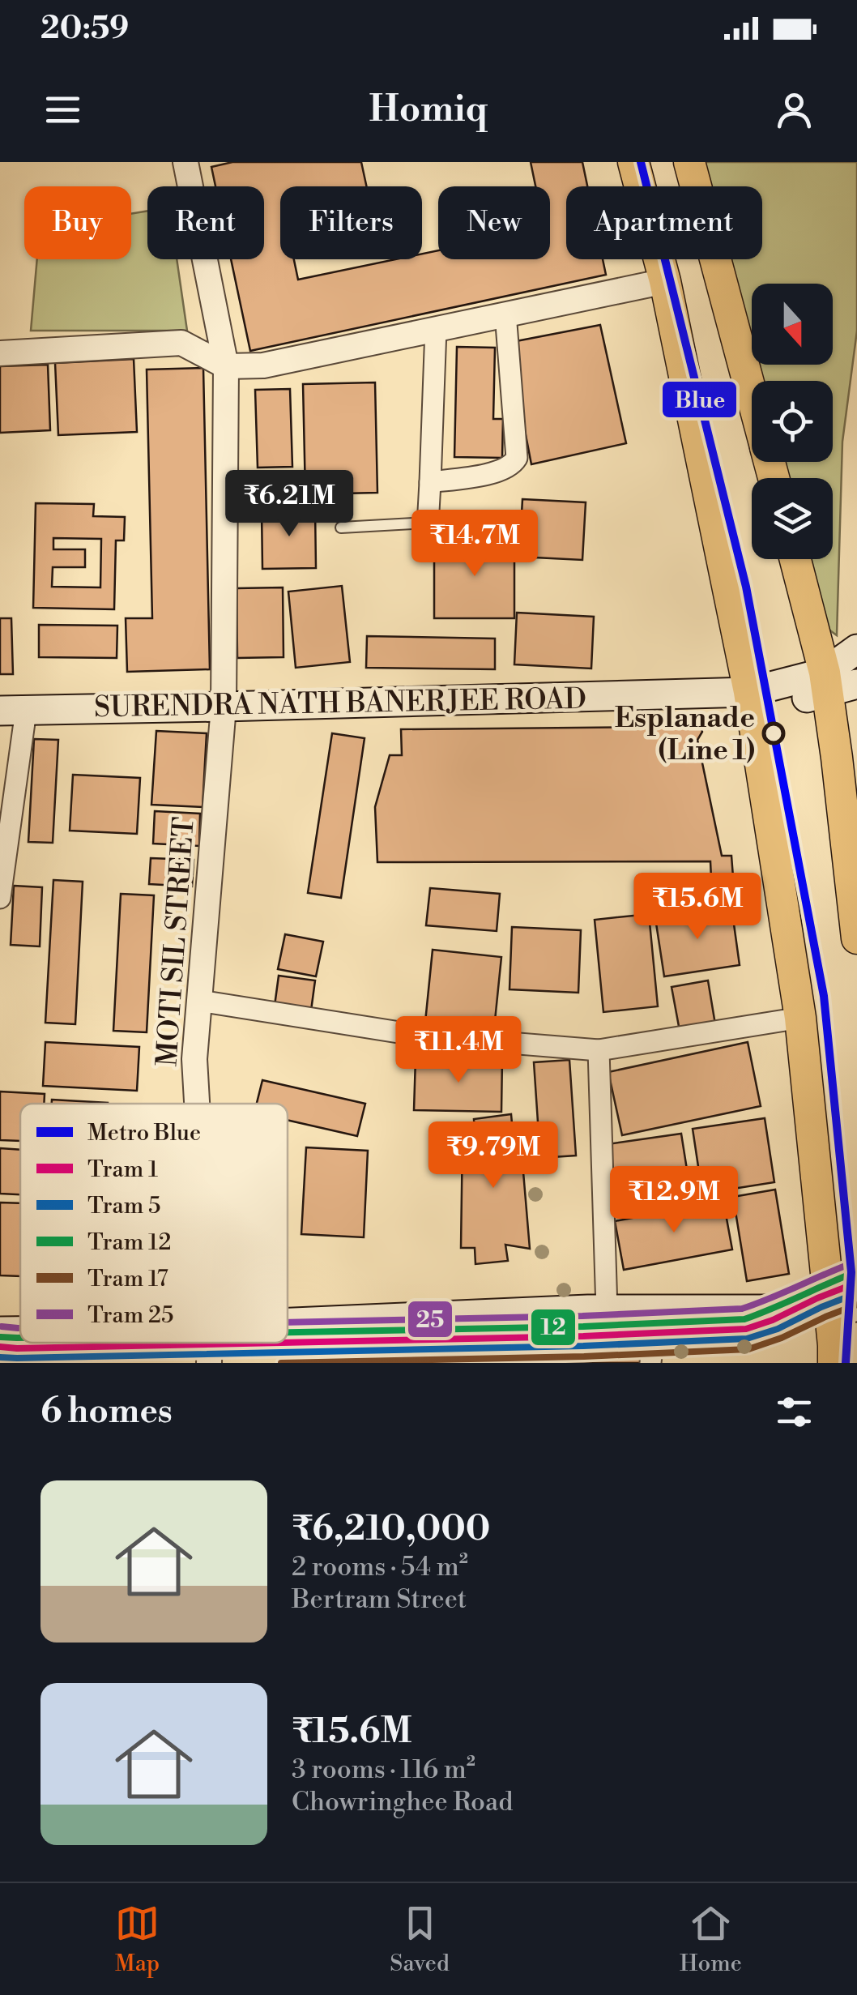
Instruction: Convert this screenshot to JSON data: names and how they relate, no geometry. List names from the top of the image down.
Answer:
{
  "streets": {
    "main road": ["SURENDRA NATH BANERJEE ROAD"],
    "street": ["MOTI SIL STREET"]
  },
  "crossings": [
    ["SURENDRA NATH BANERJEE ROAD", "MOTI SIL STREET"]
  ],
  "places": ["Esplanade (Line 1)"],
  "lines": [
    "metro line Blue",
    "tram line 25",
    "tram line 12",
    "tram line 1",
    "tram line 5",
    "tram line 17"
  ],
  "legend": [
    "Metro Blue",
    "Tram 1",
    "Tram 5",
    "Tram 12",
    "Tram 17",
    "Tram 25"
  ],
  "north": "bottom",
  "page": {
    "status": "20:59",
    "header": "Homiq",
    "chip": [
      "Buy",
      "Rent",
      "Filters",
      "New",
      "Apartment"
    ],
    "price": [
      "₹6.21M",
      "₹14.7M",
      "₹15.6M",
      "₹11.4M",
      "₹9.79M",
      "₹12.9M"
    ],
    "heading": "6 homes",
    "list": [
      {
        "name": "₹6,210,000",
        "note": "2 rooms · 54 m² · Bertram Street"
      },
      {
        "name": "₹15.6M",
        "note": "3 rooms · 116 m² · Chowringhee Road"
      }
    ],
    "tabs": ["Map", "Saved", "Home"]
  }
}
